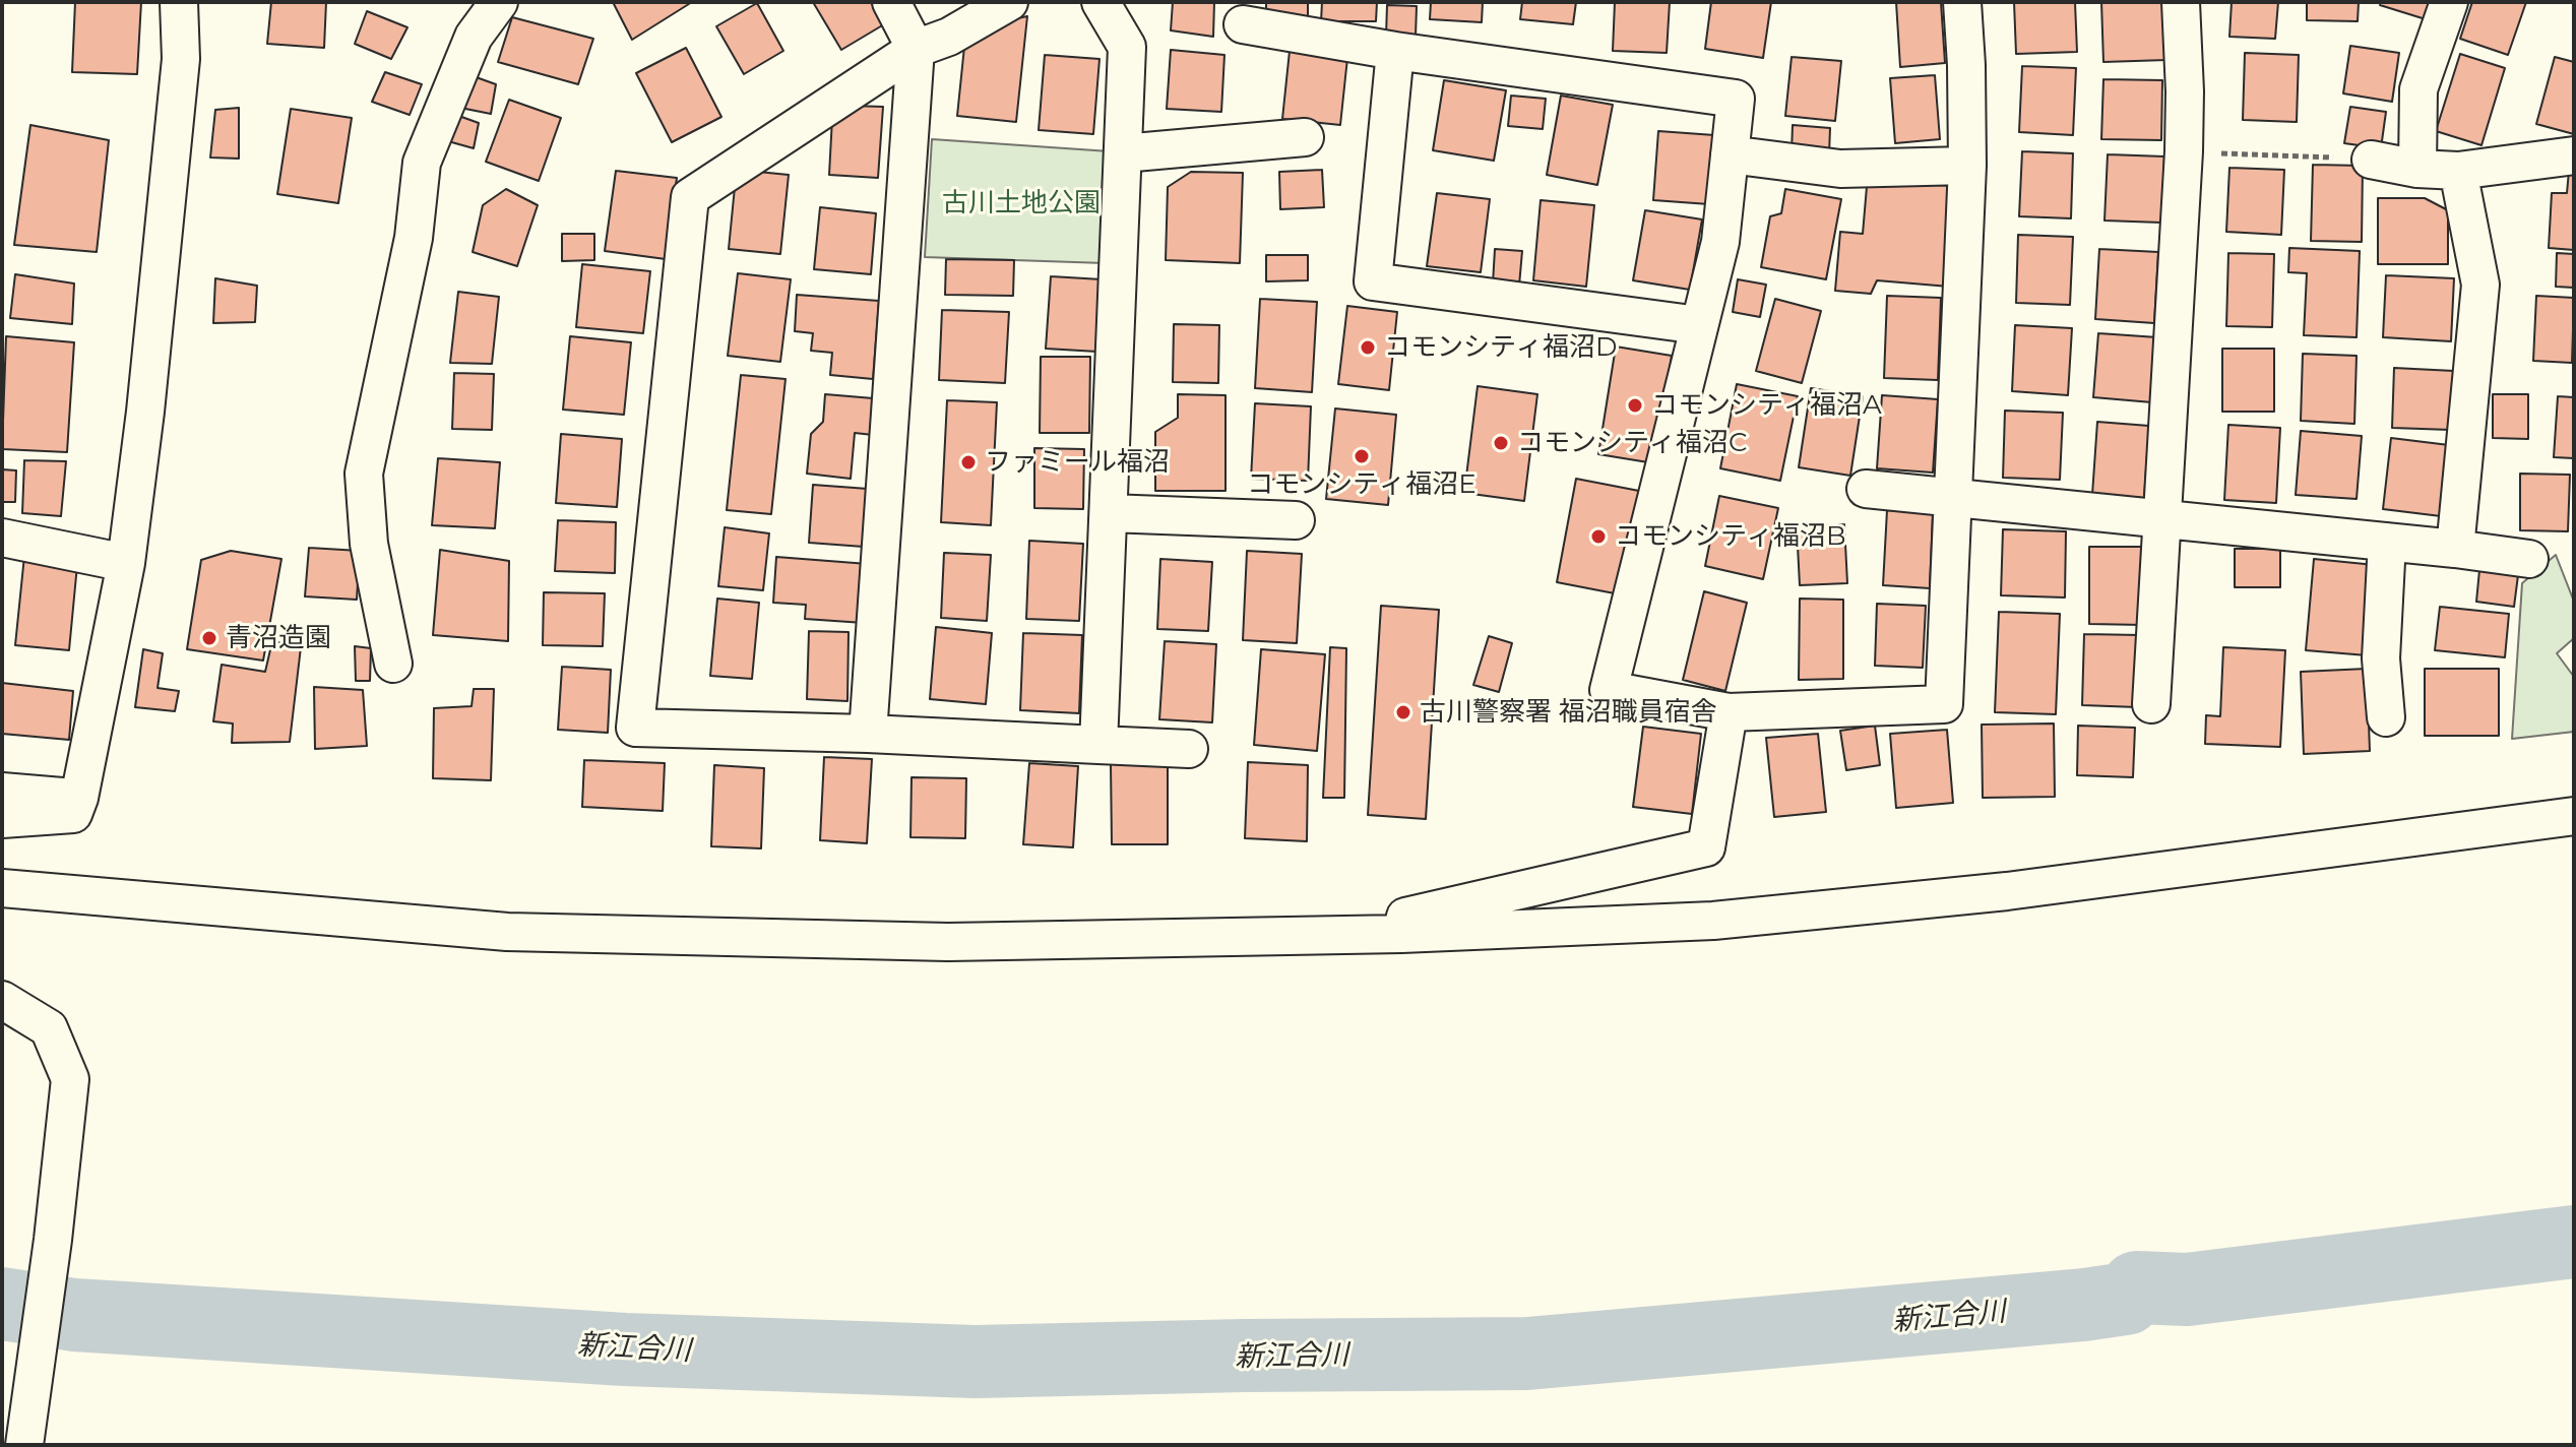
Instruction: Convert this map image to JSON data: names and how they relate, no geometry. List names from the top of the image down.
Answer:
{
  "water": ["新江合川"],
  "parks": ["古川土地公園"],
  "places": [
    "コモンシティ福沼D",
    "コモンシティ福沼A",
    "コモンシティ福沼C",
    "コモンシティ福沼E",
    "ファミール福沼",
    "コモンシティ福沼B",
    "青沼造園",
    "古川警察署 福沼職員宿舎"
  ]
}
